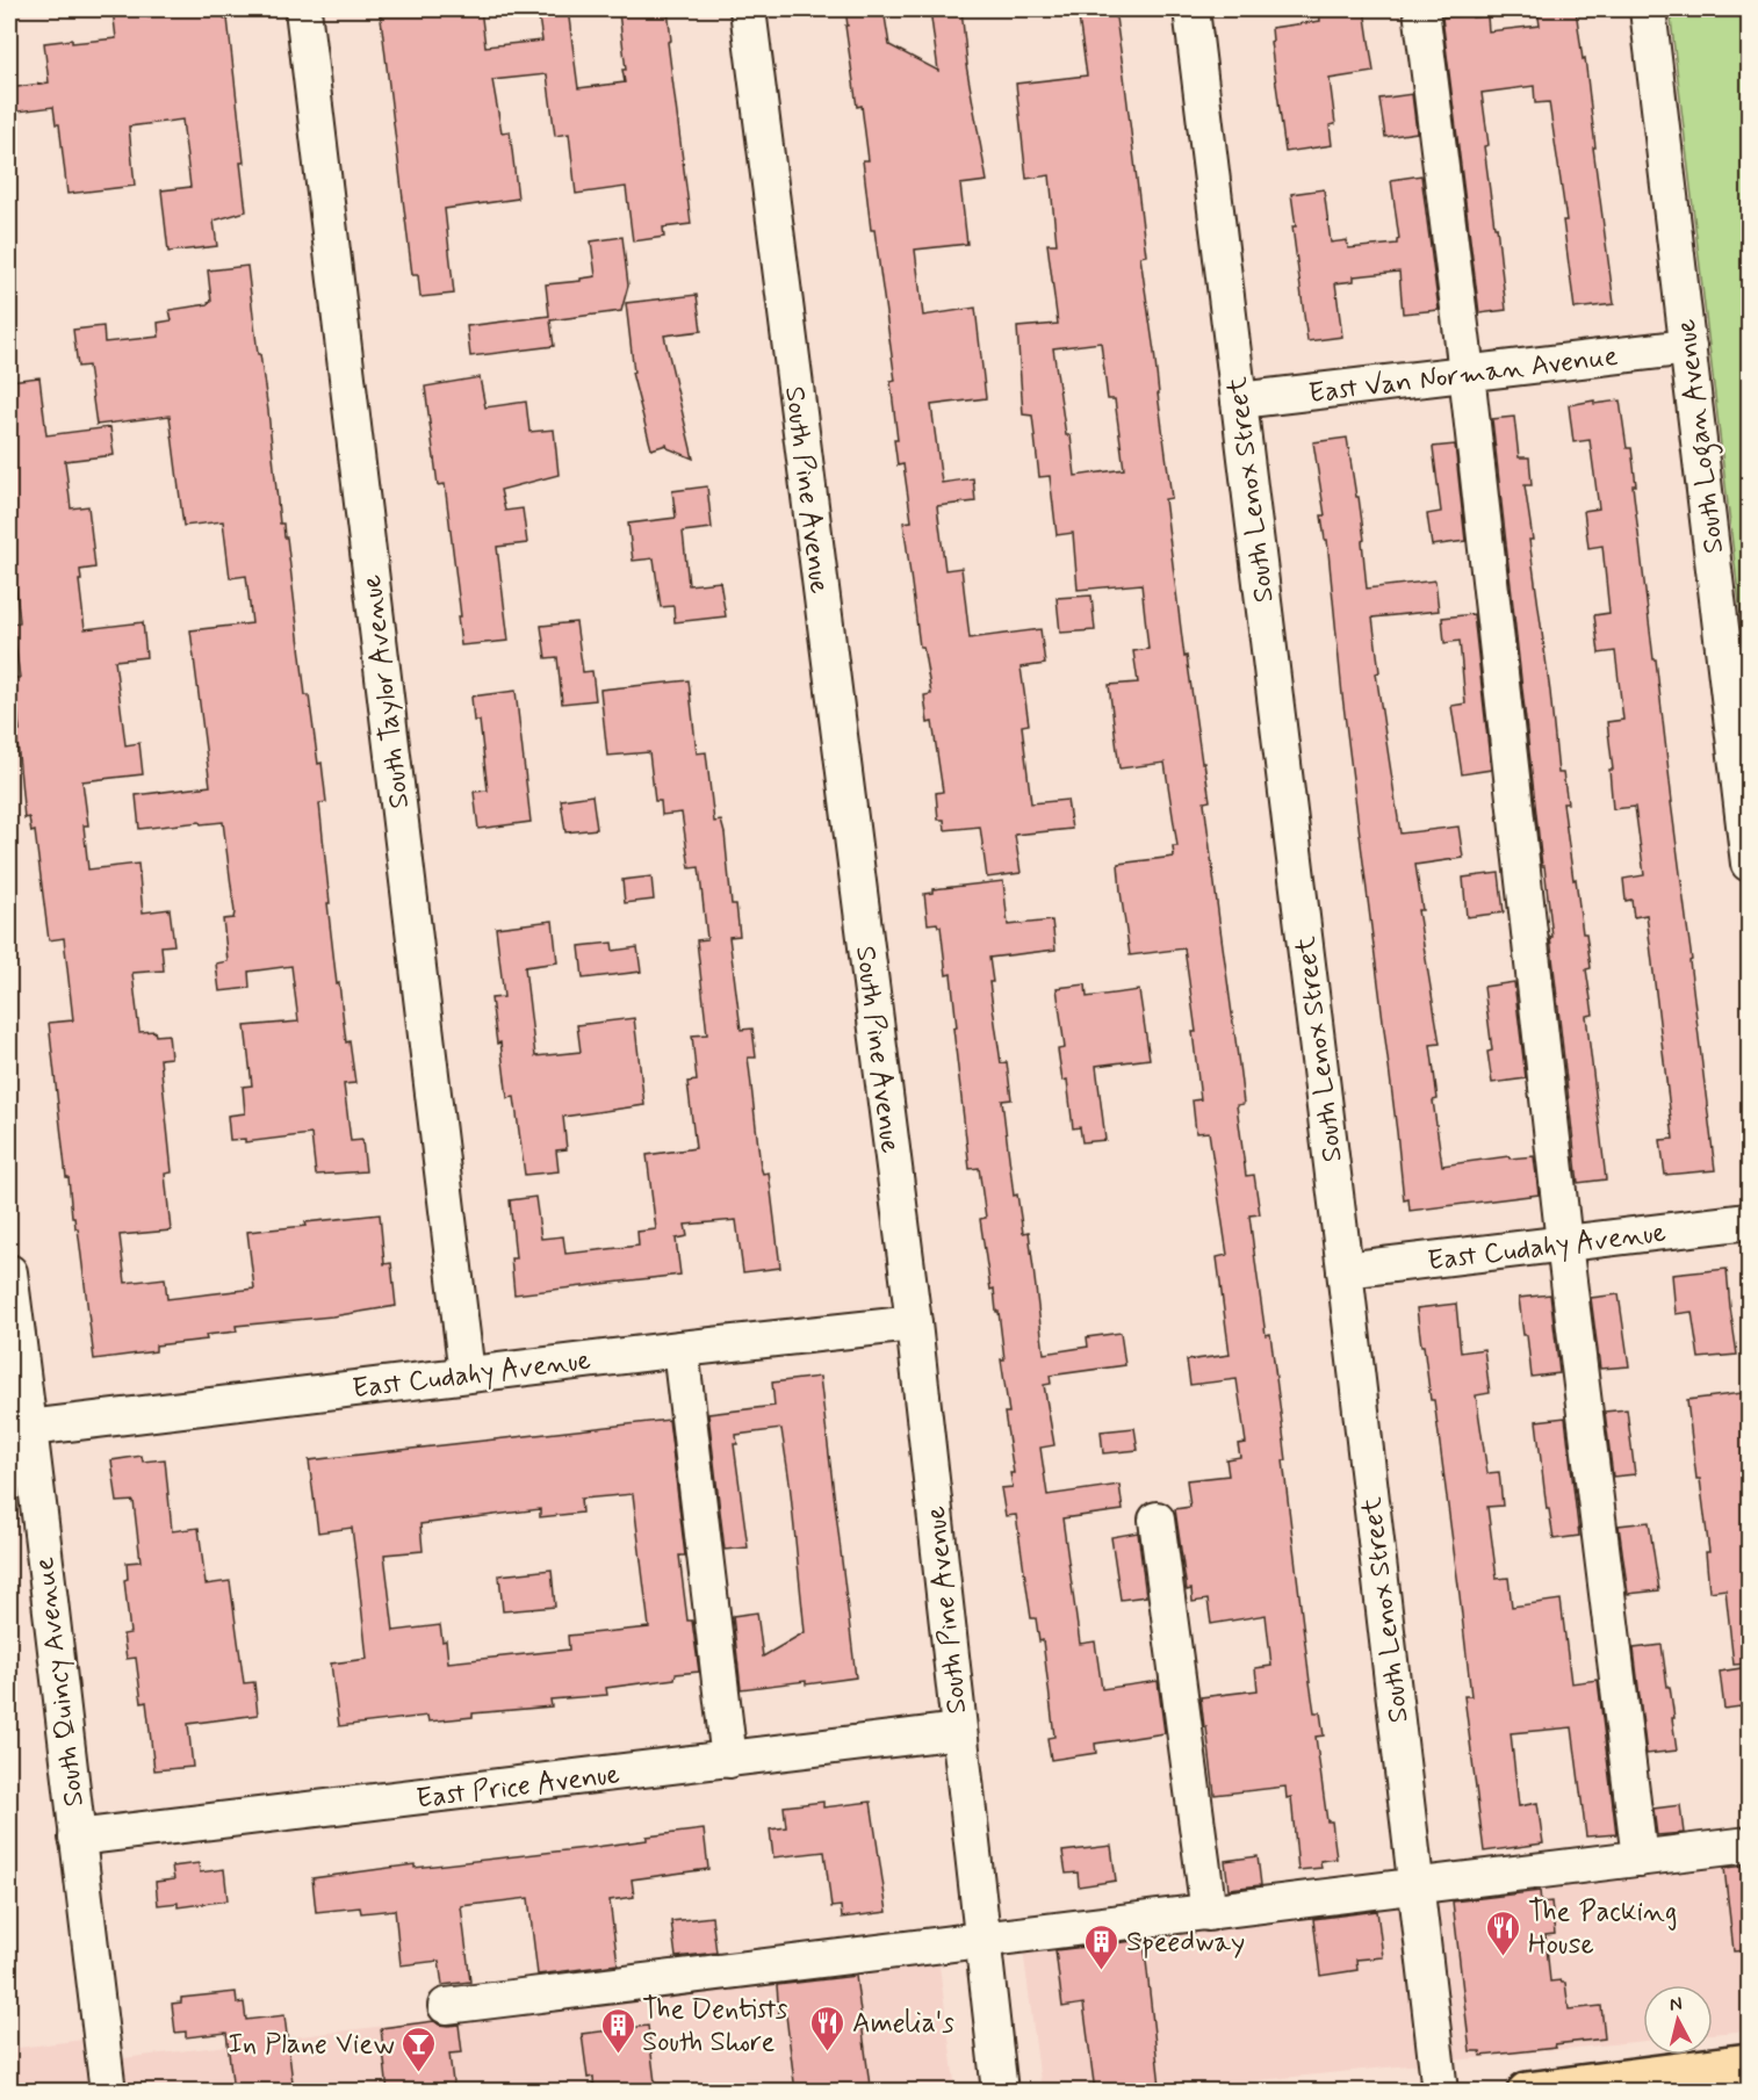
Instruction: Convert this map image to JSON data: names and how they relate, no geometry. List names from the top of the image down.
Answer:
{
  "streets": {
    "street": [
      "East Van Norman Avenue",
      "South Logan Avenue",
      "South Pine Avenue",
      "South Lenox Street",
      "South Taylor Avenue",
      "East Cudahy Avenue",
      "South Quincy Avenue",
      "East Price Avenue"
    ]
  },
  "crossings": [
    ["East Van Norman Avenue", "South Logan Avenue"],
    ["East Van Norman Avenue", "South Lenox Street"],
    ["South Pine Avenue", "East Cudahy Avenue"],
    ["South Pine Avenue", "East Price Avenue"],
    ["South Lenox Street", "East Cudahy Avenue"],
    ["South Taylor Avenue", "East Cudahy Avenue"],
    ["East Cudahy Avenue", "South Quincy Avenue"],
    ["South Quincy Avenue", "East Price Avenue"]
  ],
  "places": {
    "restaurant": ["The Packing House", "Amelia's"],
    "building": ["Speedway", "The Dentists South Shore"],
    "bar": ["In Plane View"]
  },
  "north": "top"
}
